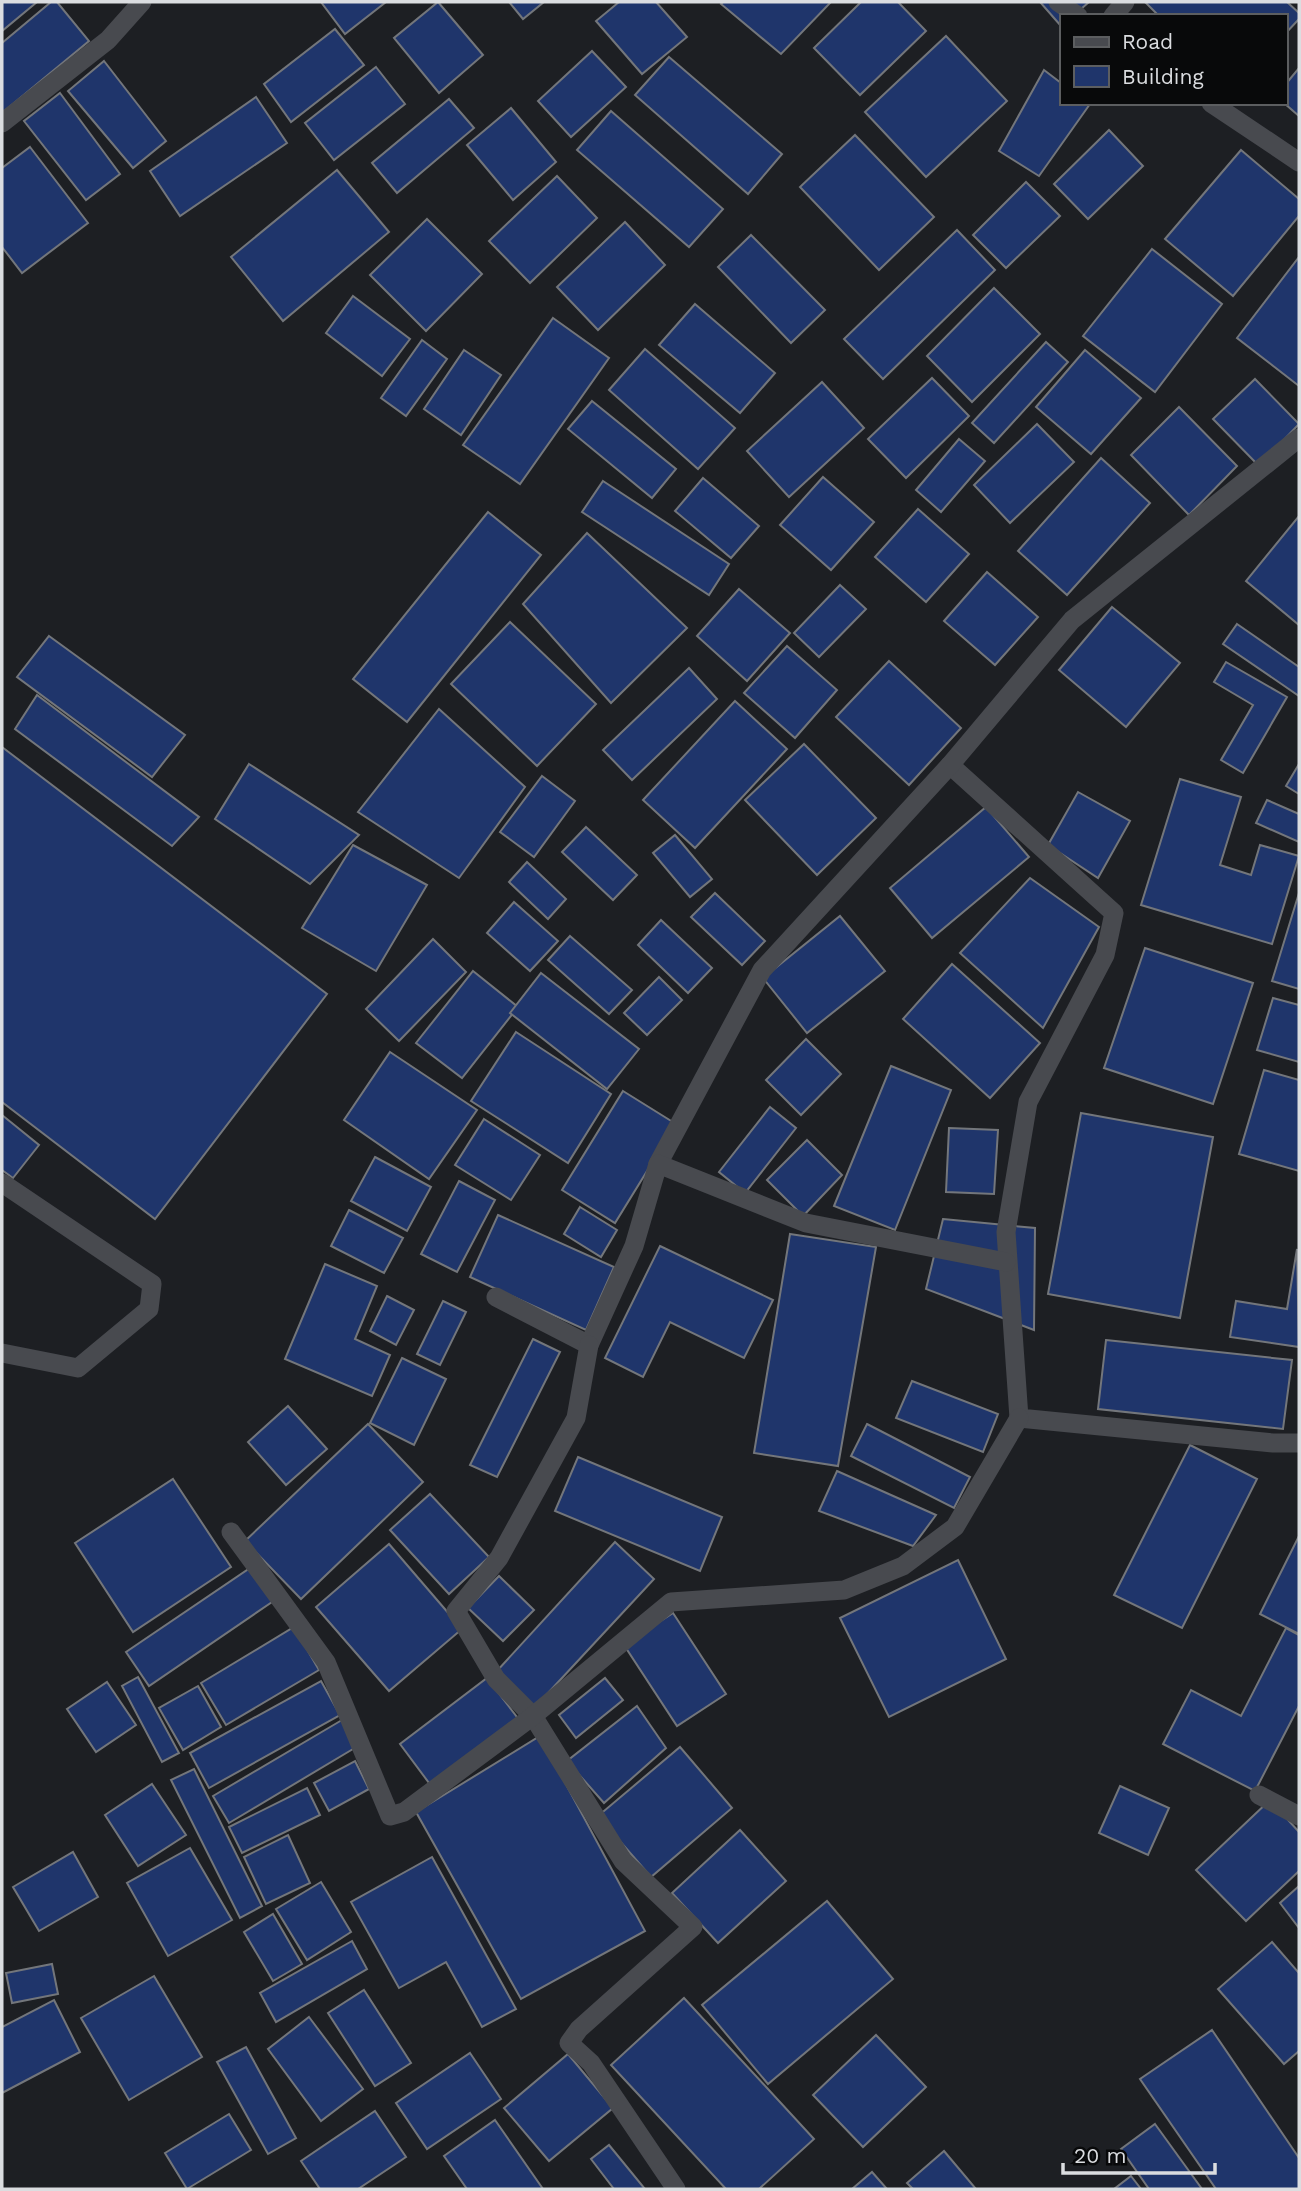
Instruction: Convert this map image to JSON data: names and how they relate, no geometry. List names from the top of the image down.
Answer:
{
  "legend": ["Road", "Building"],
  "scale_bar": "20 m"
}
